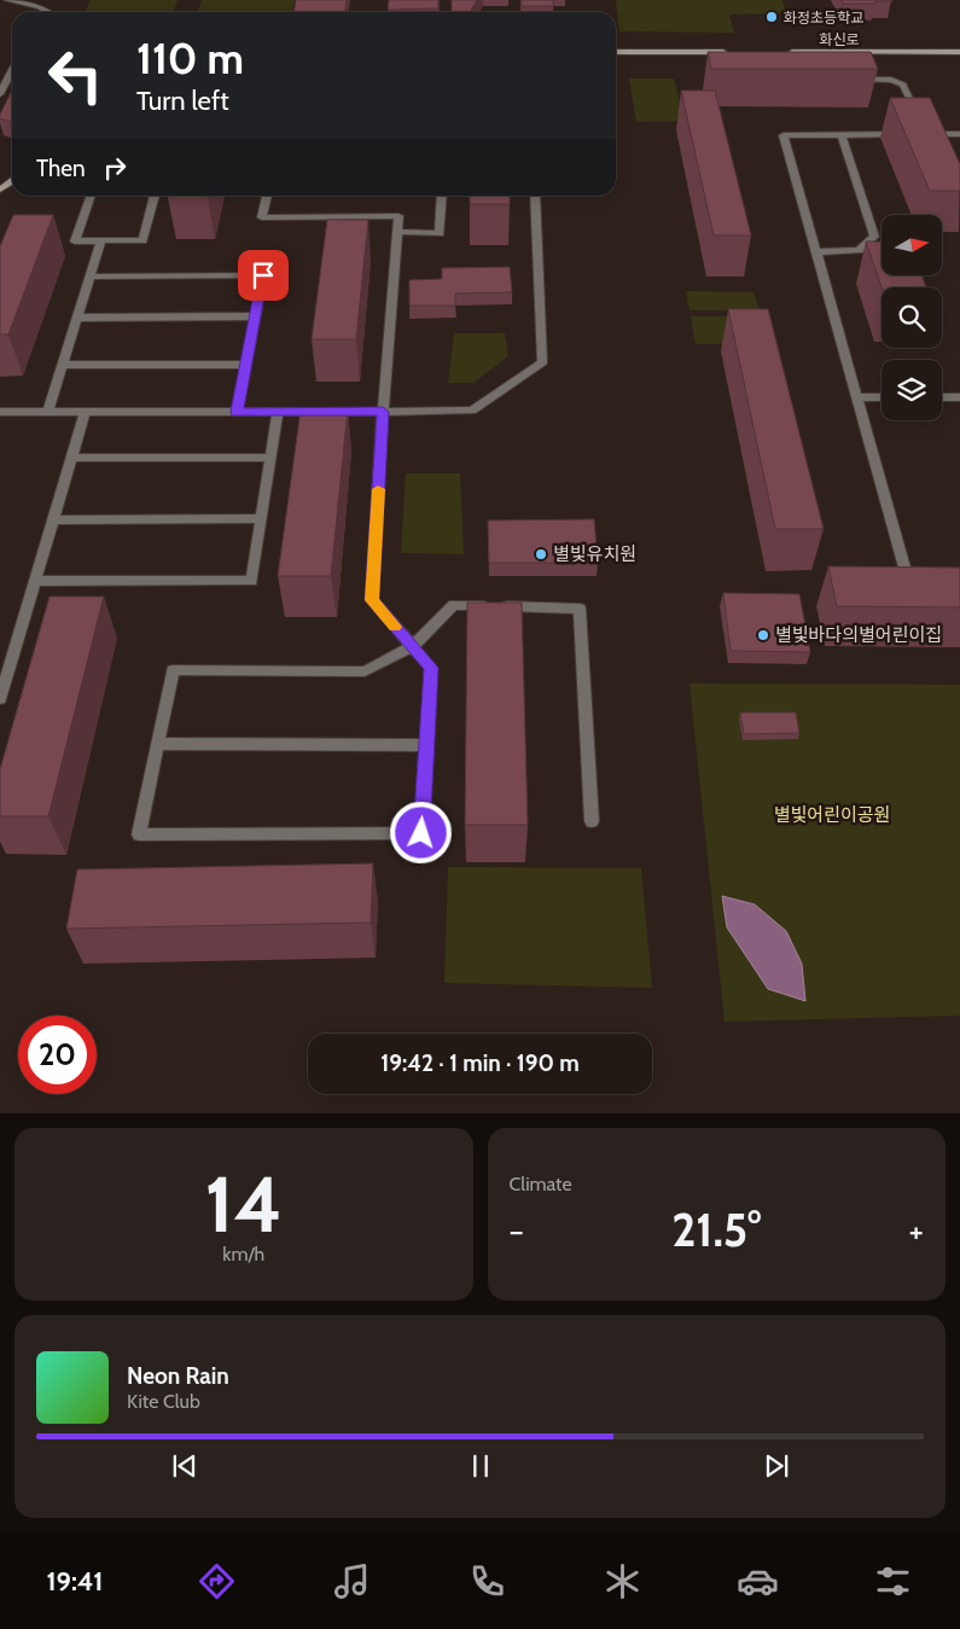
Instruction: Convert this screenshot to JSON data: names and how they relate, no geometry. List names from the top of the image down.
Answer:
{
  "streets": {
    "main road": ["화신로"]
  },
  "parks": ["별빛어린이공원"],
  "places": ["화정초등학교", "별빛유치원", "별빛바다의별어린이집"],
  "north": "right",
  "page": {
    "turn": ["110 m", "Turn left"],
    "then": "Then",
    "limit": "20",
    "trip": "19:42 · 1 min · 190 m",
    "tile": [
      ["14", "km/h"],
      "Climate"
    ],
    "heat": ["−", "21.5°", "+"],
    "song": ["Neon Rain", "Kite Club"],
    "tabs": "19:41"
  }
}
